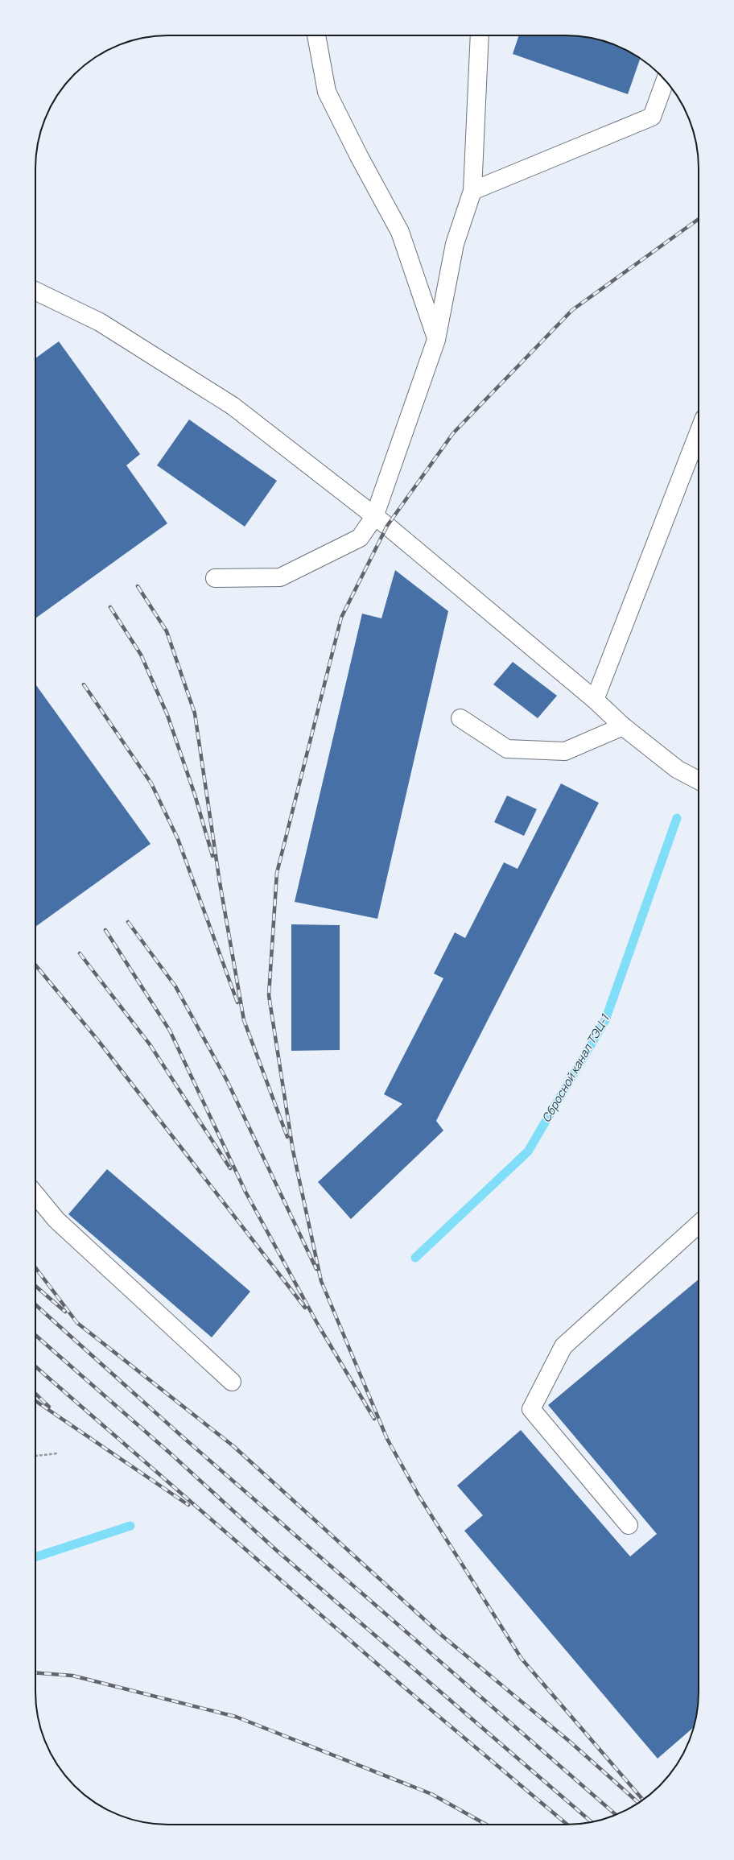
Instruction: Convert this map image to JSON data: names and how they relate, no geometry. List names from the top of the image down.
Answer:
{
  "water": ["Сбросной канал ТЭЦ-1"]
}
